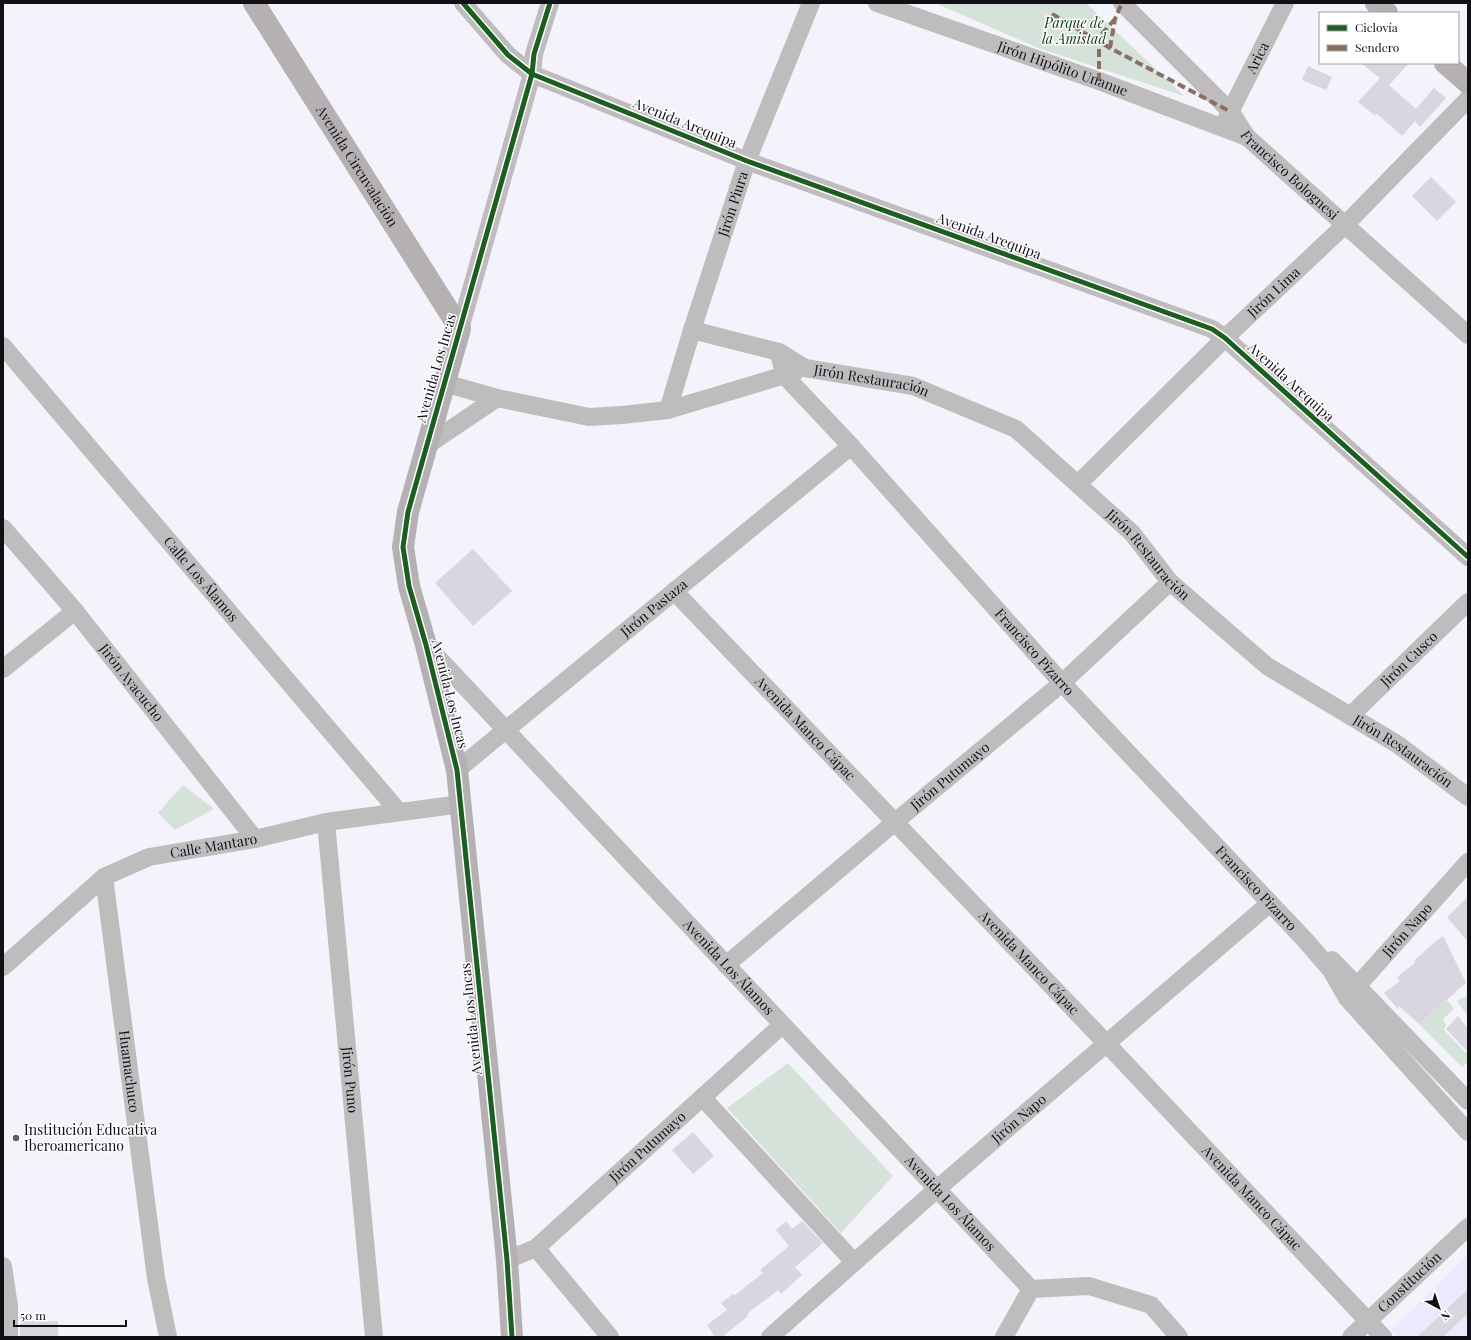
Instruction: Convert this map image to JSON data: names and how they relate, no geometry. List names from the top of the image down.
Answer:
{
  "streets": {
    "street": [
      "Arica",
      "Jirón Hipólito Unanue",
      "Avenida Arequipa",
      "Avenida Circuvalación",
      "Francisco Bolognesi",
      "Jirón Piura",
      "Jirón Lima",
      "Avenida Los Incas",
      "Jirón Restauración",
      "Calle Los Álamos",
      "Jirón Pastaza",
      "Francisco Pizarro",
      "Jirón Cusco",
      "Jirón Ayacucho",
      "Avenida Manco Cápac",
      "Jirón Putumayo",
      "Calle Mantaro",
      "Jirón Napo",
      "Avenida Los Álamos",
      "Huamachuco",
      "Jirón Puno",
      "Constitución"
    ]
  },
  "crossings": [
    ["Arica", "Jirón Hipólito Unanue"],
    ["Arica", "Francisco Bolognesi"],
    ["Jirón Hipólito Unanue", "Francisco Bolognesi"],
    ["Avenida Arequipa", "Jirón Piura"],
    ["Avenida Arequipa", "Jirón Lima"],
    ["Avenida Arequipa", "Avenida Los Incas"],
    ["Avenida Circuvalación", "Avenida Los Incas"],
    ["Francisco Bolognesi", "Jirón Lima"],
    ["Jirón Piura", "Jirón Restauración"],
    ["Jirón Lima", "Jirón Restauración"],
    ["Avenida Los Incas", "Jirón Restauración"],
    ["Avenida Los Incas", "Jirón Pastaza"],
    ["Avenida Los Incas", "Jirón Putumayo"],
    ["Avenida Los Incas", "Calle Mantaro"],
    ["Avenida Los Incas", "Avenida Los Álamos"],
    ["Jirón Restauración", "Francisco Pizarro"],
    ["Jirón Restauración", "Jirón Cusco"],
    ["Jirón Restauración", "Jirón Putumayo"],
    ["Calle Los Álamos", "Calle Mantaro"],
    ["Jirón Pastaza", "Francisco Pizarro"],
    ["Jirón Pastaza", "Avenida Manco Cápac"],
    ["Jirón Pastaza", "Avenida Los Álamos"],
    ["Francisco Pizarro", "Jirón Putumayo"],
    ["Francisco Pizarro", "Jirón Napo"],
    ["Jirón Ayacucho", "Calle Mantaro"],
    ["Avenida Manco Cápac", "Jirón Putumayo"],
    ["Avenida Manco Cápac", "Jirón Napo"],
    ["Avenida Manco Cápac", "Constitución"],
    ["Jirón Putumayo", "Avenida Los Álamos"],
    ["Calle Mantaro", "Huamachuco"],
    ["Calle Mantaro", "Jirón Puno"],
    ["Jirón Napo", "Avenida Los Álamos"]
  ],
  "parks": ["Parque de la Amistad"],
  "places": ["Institución Educativa Iberoamericano"],
  "legend": ["Ciclovía", "Sendero"],
  "scale_bar": "50 m",
  "north": "bottom right"
}
